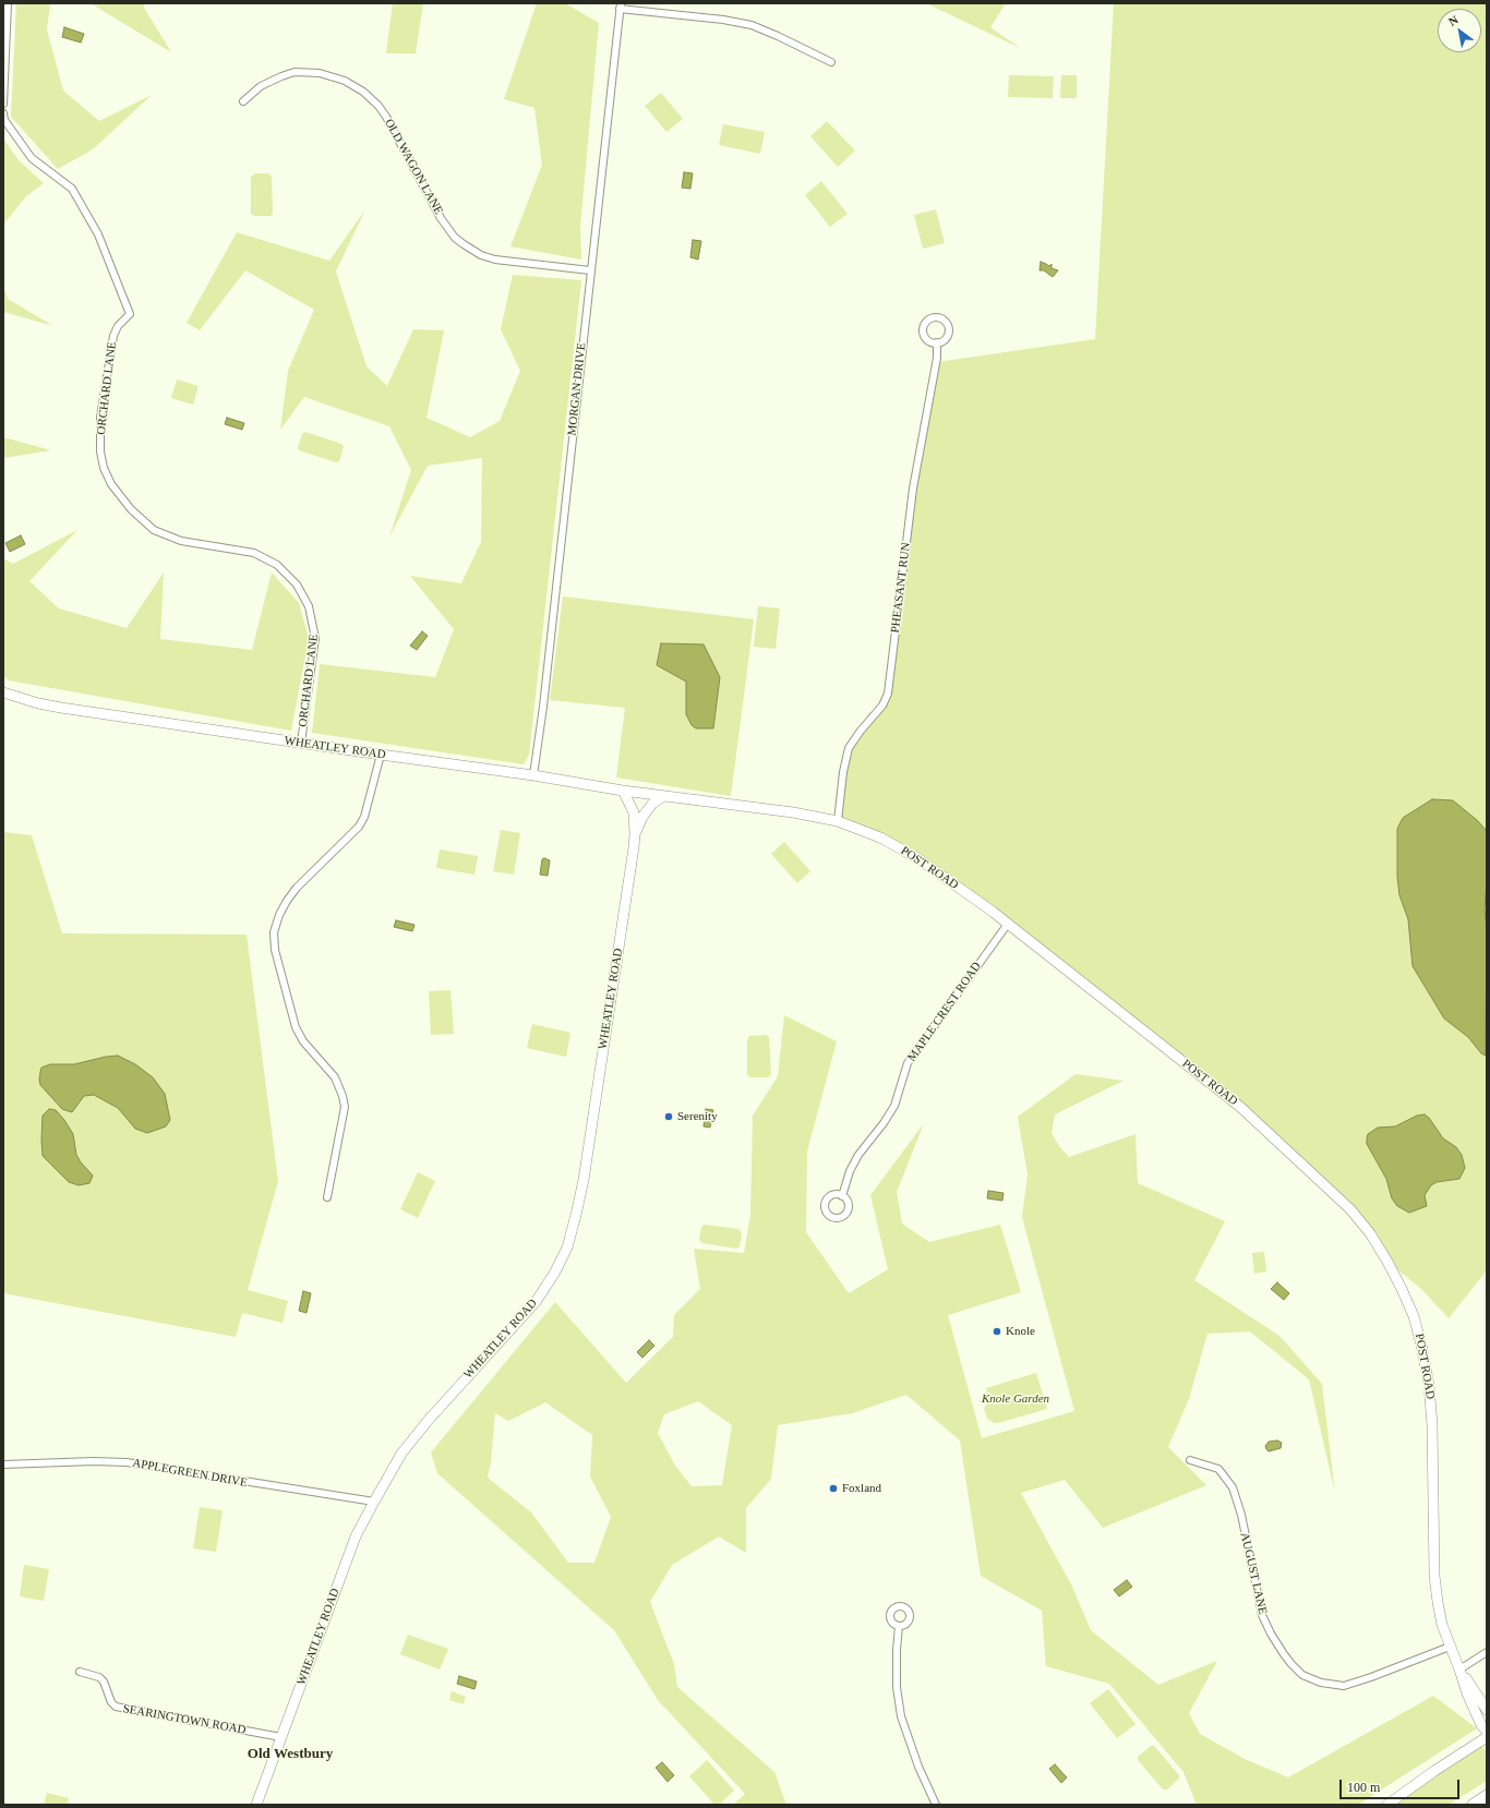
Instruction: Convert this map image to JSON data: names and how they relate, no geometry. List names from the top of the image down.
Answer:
{
  "streets": {
    "main road": ["WHEATLEY ROAD", "POST ROAD"],
    "street": [
      "OLD WAGON LANE",
      "ORCHARD LANE",
      "MORGAN DRIVE",
      "PHEASANT RUN",
      "MAPLE CREST ROAD",
      "APPLEGREEN DRIVE",
      "AUGUST LANE",
      "SEARINGTOWN ROAD"
    ]
  },
  "crossings": [
    ["OLD WAGON LANE", "MORGAN DRIVE"],
    ["ORCHARD LANE", "WHEATLEY ROAD"],
    ["MORGAN DRIVE", "WHEATLEY ROAD"],
    ["PHEASANT RUN", "POST ROAD"],
    ["WHEATLEY ROAD", "POST ROAD"],
    ["WHEATLEY ROAD", "APPLEGREEN DRIVE"],
    ["WHEATLEY ROAD", "SEARINGTOWN ROAD"],
    ["POST ROAD", "MAPLE CREST ROAD"],
    ["POST ROAD", "AUGUST LANE"]
  ],
  "districts": ["Old Westbury"],
  "parks": ["Knole Garden"],
  "places": ["Serenity", "Knole", "Foxland"],
  "scale_bar": "100 m",
  "north": "top left"
}
